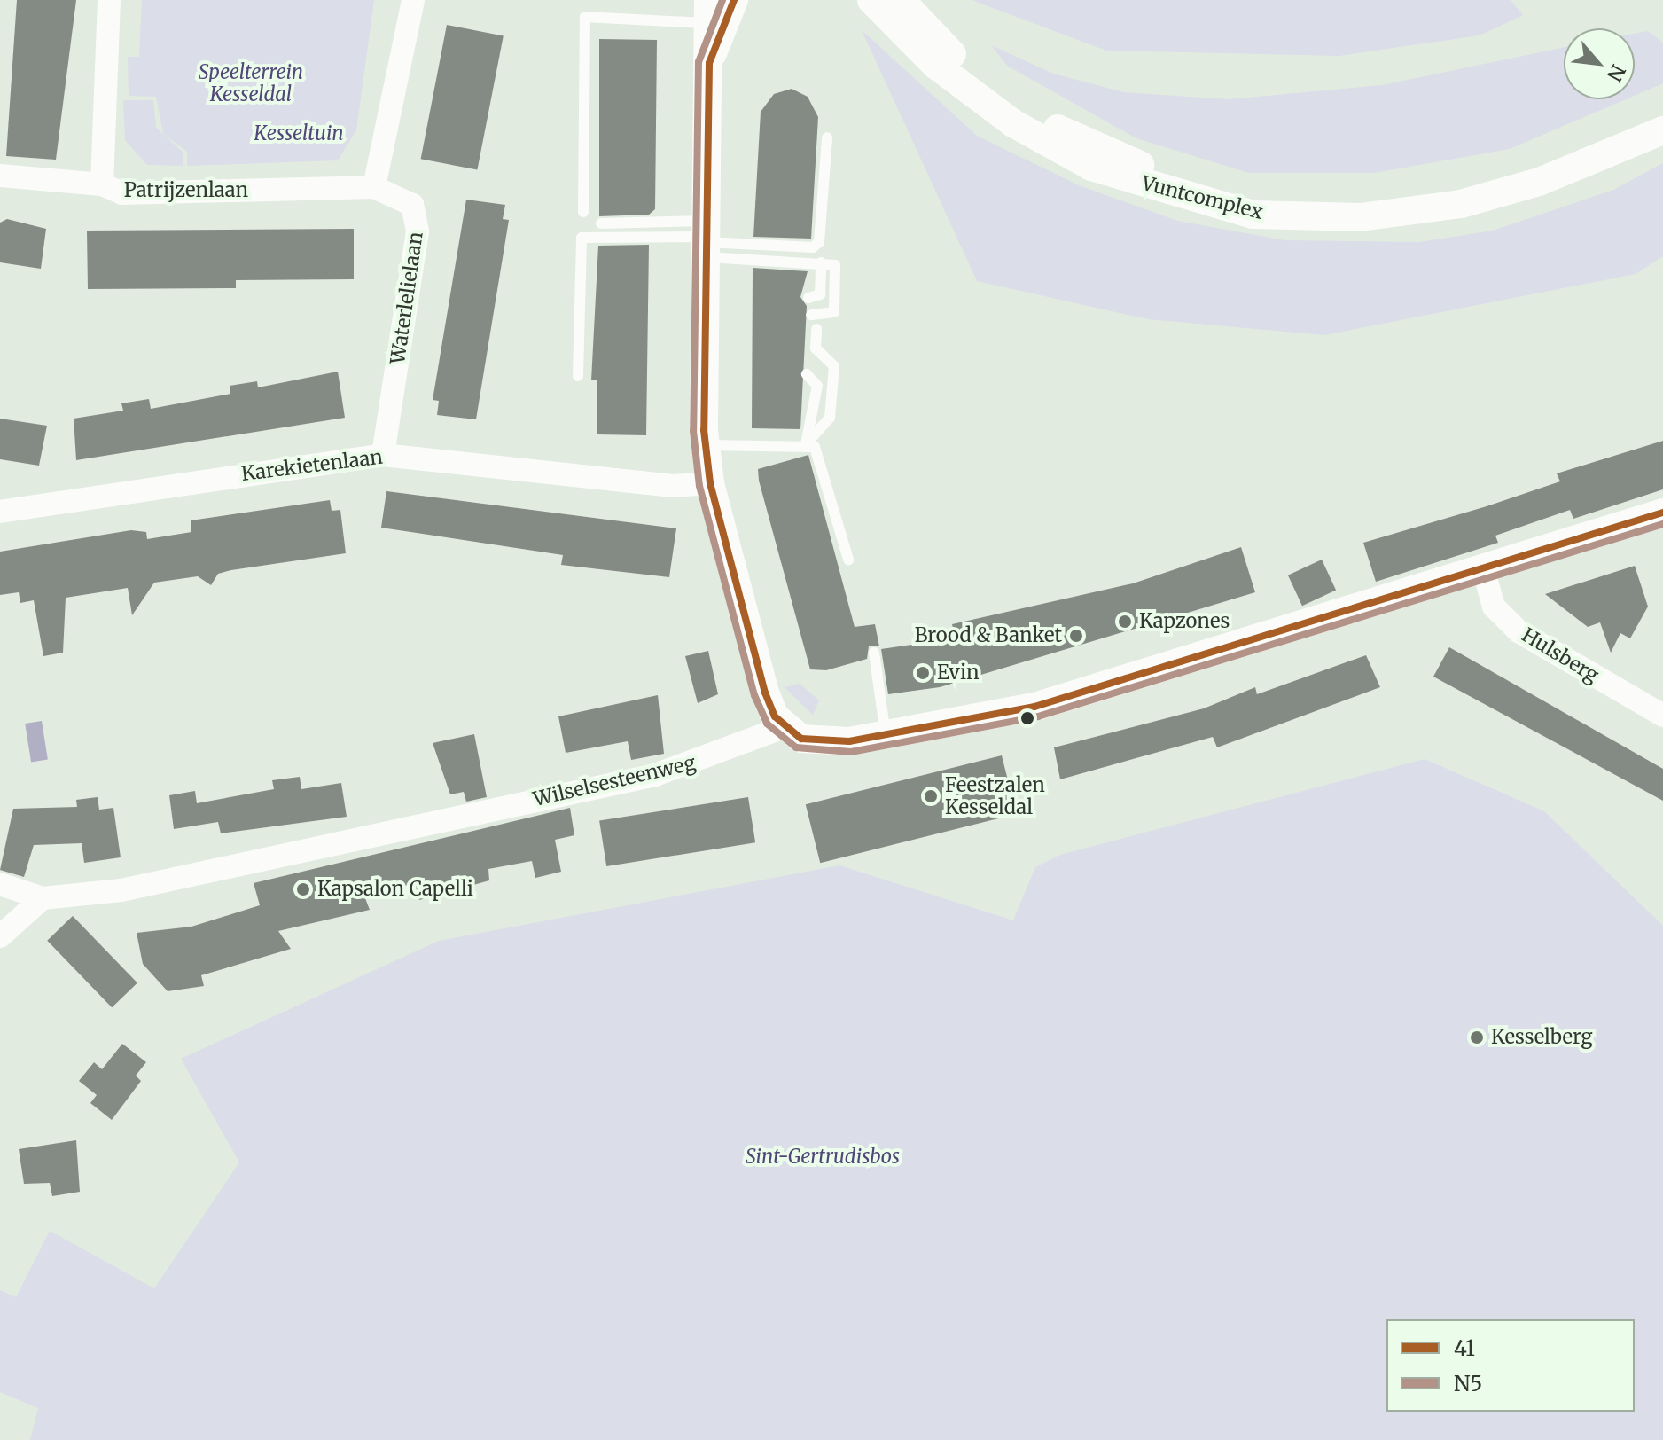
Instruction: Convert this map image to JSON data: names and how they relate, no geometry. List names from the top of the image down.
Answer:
{
  "streets": {
    "street": [
      "Patrijzenlaan",
      "Vuntcomplex",
      "Waterlelielaan",
      "Karekietenlaan",
      "Hulsberg",
      "Wilselsesteenweg"
    ]
  },
  "crossings": [
    ["Patrijzenlaan", "Waterlelielaan"],
    ["Waterlelielaan", "Karekietenlaan"]
  ],
  "parks": ["Speelterrein Kesseldal", "Kesseltuin", "Sint-Gertrudisbos"],
  "places": [
    "Kapzones",
    "Brood & Banket",
    "Evin",
    "Feestzalen Kesseldal",
    "Kapsalon Capelli",
    "Kesselberg"
  ],
  "lines": ["transit line 41", "transit line N5"],
  "legend": ["41", "N5"],
  "north": "bottom right"
}
